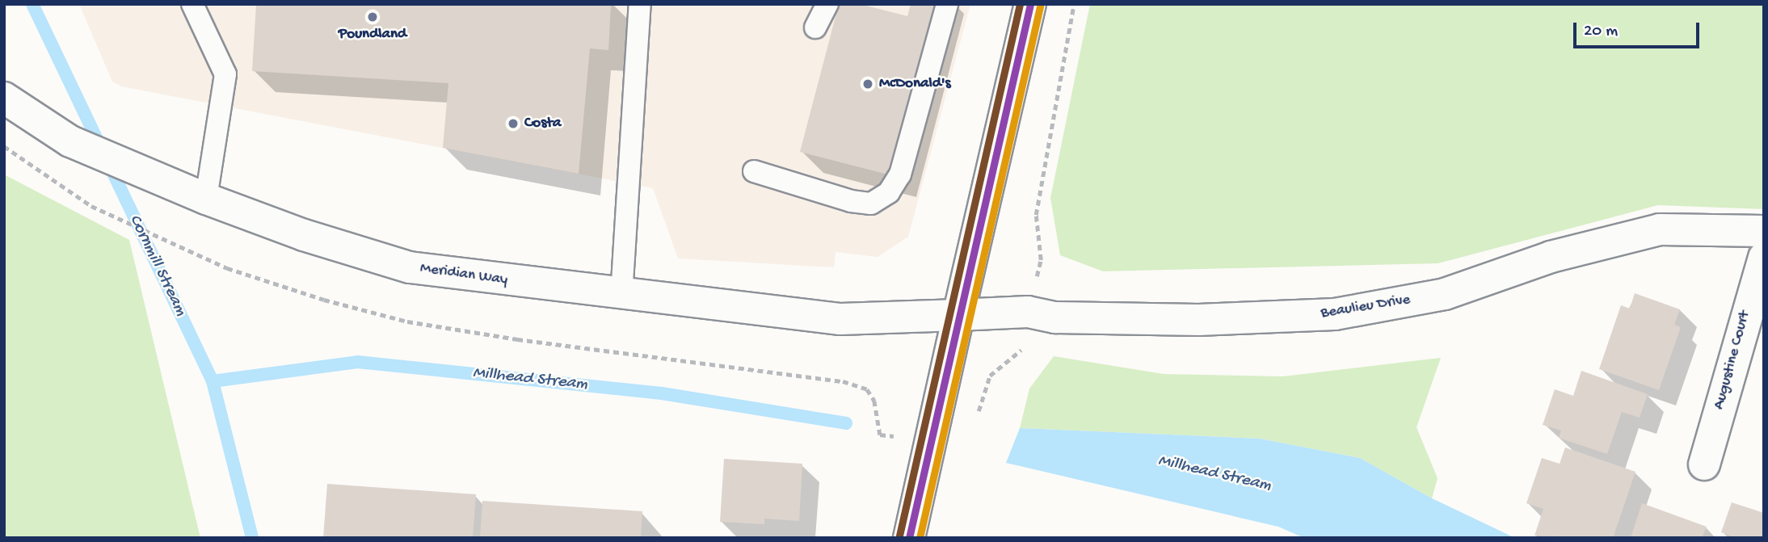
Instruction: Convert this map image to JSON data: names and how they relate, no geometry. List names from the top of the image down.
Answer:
{
  "streets": {
    "main road": ["Meridian Way", "Beaulieu Drive", "Augustine Court"]
  },
  "crossings": [
    ["Meridian Way", "Beaulieu Drive"]
  ],
  "water": ["Cornmill Stream", "Millhead Stream"],
  "places": ["Poundland", "McDonald's", "Costa"],
  "scale_bar": "20 m"
}
